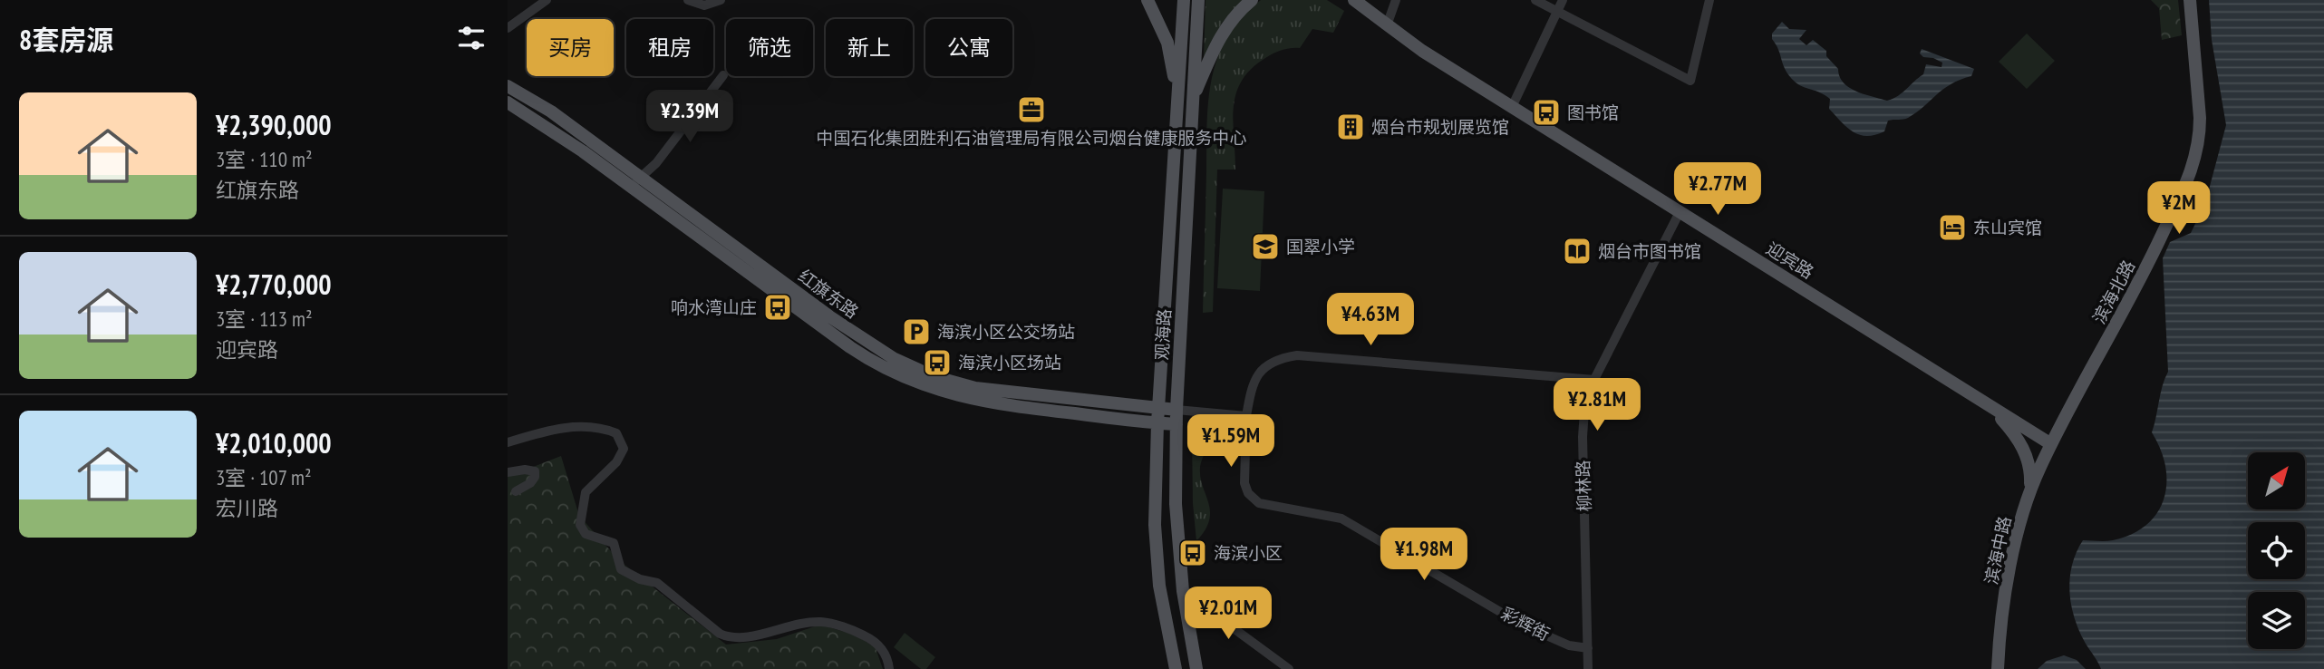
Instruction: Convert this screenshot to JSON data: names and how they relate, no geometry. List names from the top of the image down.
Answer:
{
  "streets": {
    "main road": [
      "迎宾路",
      "滨海北路",
      "红旗东路",
      "观海路",
      "滨海中路"
    ],
    "street": ["柳林路", "彩辉街"]
  },
  "crossings": [
    ["迎宾路", "滨海北路"],
    ["迎宾路", "柳林路"],
    ["迎宾路", "滨海中路"],
    ["滨海北路", "滨海中路"],
    ["红旗东路", "观海路"],
    ["柳林路", "彩辉街"]
  ],
  "places": {
    "office": ["中国石化集团胜利石油管理局有限公司烟台健康服务中心"],
    "bus stop": [
      "图书馆",
      "响水湾山庄",
      "海滨小区场站",
      "海滨小区"
    ],
    "building": ["烟台市规划展览馆"],
    "hotel": ["东山宾馆"],
    "school or university": ["国翠小学"],
    "library": ["烟台市图书馆"],
    "parking": ["海滨小区公交场站"]
  },
  "north": "top right",
  "page": {
    "heading": "8套房源",
    "chip": [
      "买房",
      "租房",
      "筛选",
      "新上",
      "公寓"
    ],
    "list": [
      {
        "name": "¥2,390,000",
        "note": "3室 · 110 m² · 红旗东路"
      },
      {
        "name": "¥2,770,000",
        "note": "3室 · 113 m² · 迎宾路"
      },
      {
        "name": "¥2,010,000",
        "note": "3室 · 107 m² · 宏川路"
      }
    ],
    "price": [
      "¥2.39M",
      "¥2.77M",
      "¥2M",
      "¥4.63M",
      "¥2.81M",
      "¥1.59M",
      "¥1.98M",
      "¥2.01M"
    ]
  }
}
